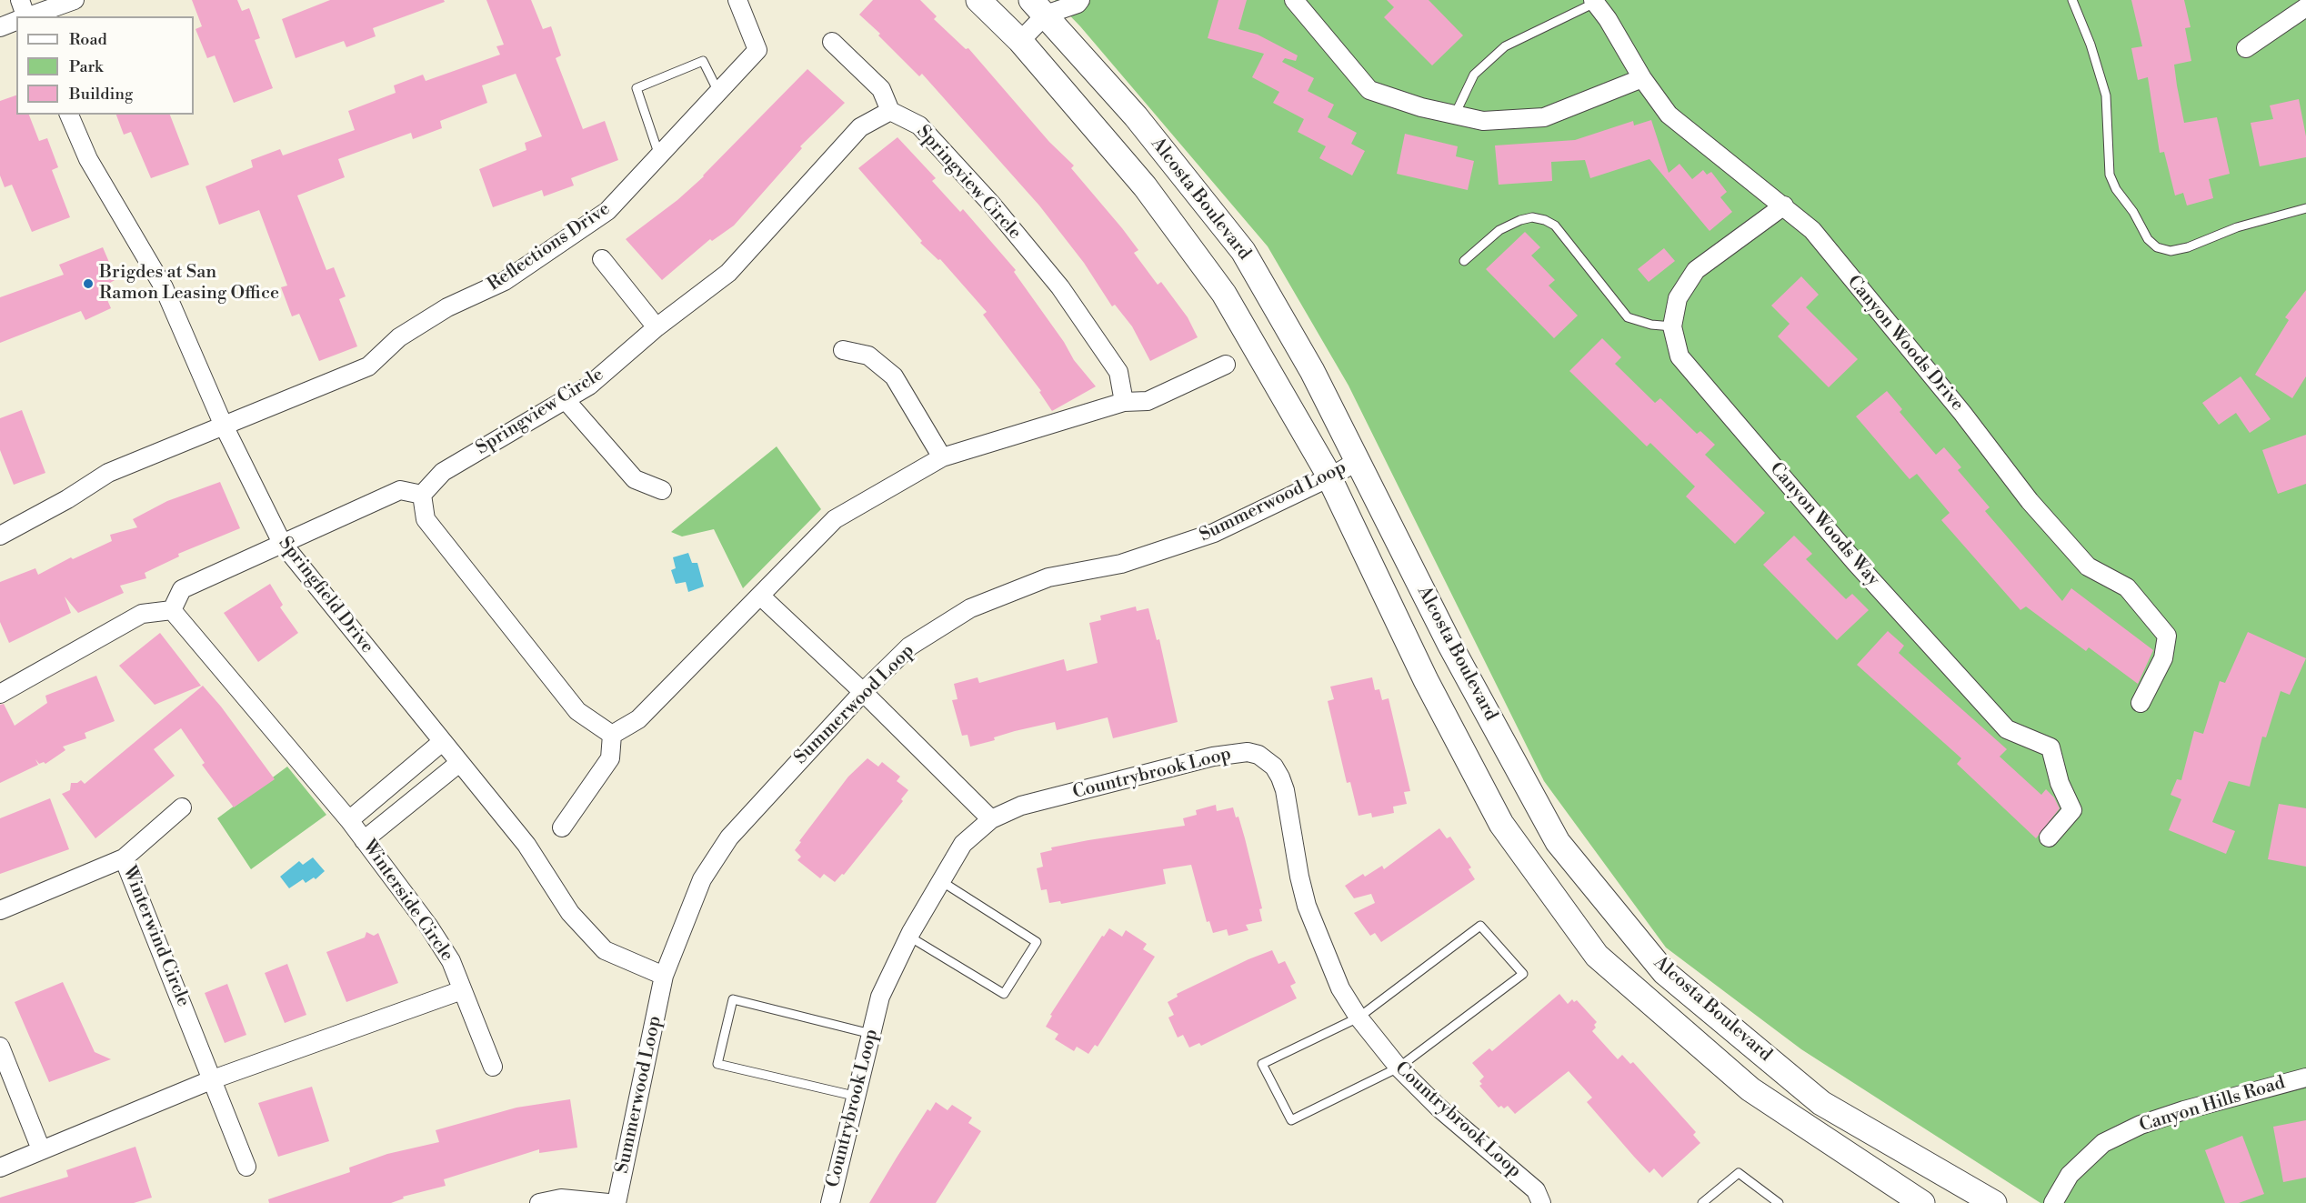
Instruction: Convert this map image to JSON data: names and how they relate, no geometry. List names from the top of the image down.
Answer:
{
  "streets": {
    "main road": ["Alcosta Boulevard"],
    "street": [
      "Springview Circle",
      "Reflections Drive",
      "Canyon Woods Drive",
      "Summerwood Loop",
      "Canyon Woods Way",
      "Springfield Drive",
      "Countrybrook Loop",
      "Winterside Circle",
      "Winterwind Circle",
      "Canyon Hills Road"
    ]
  },
  "crossings": [
    ["Alcosta Boulevard", "Summerwood Loop"],
    ["Reflections Drive", "Springfield Drive"],
    ["Canyon Woods Drive", "Canyon Woods Way"],
    ["Summerwood Loop", "Springfield Drive"]
  ],
  "places": ["Brigdes at San Ramon Leasing Office"],
  "legend": ["Road", "Park", "Building"]
}
